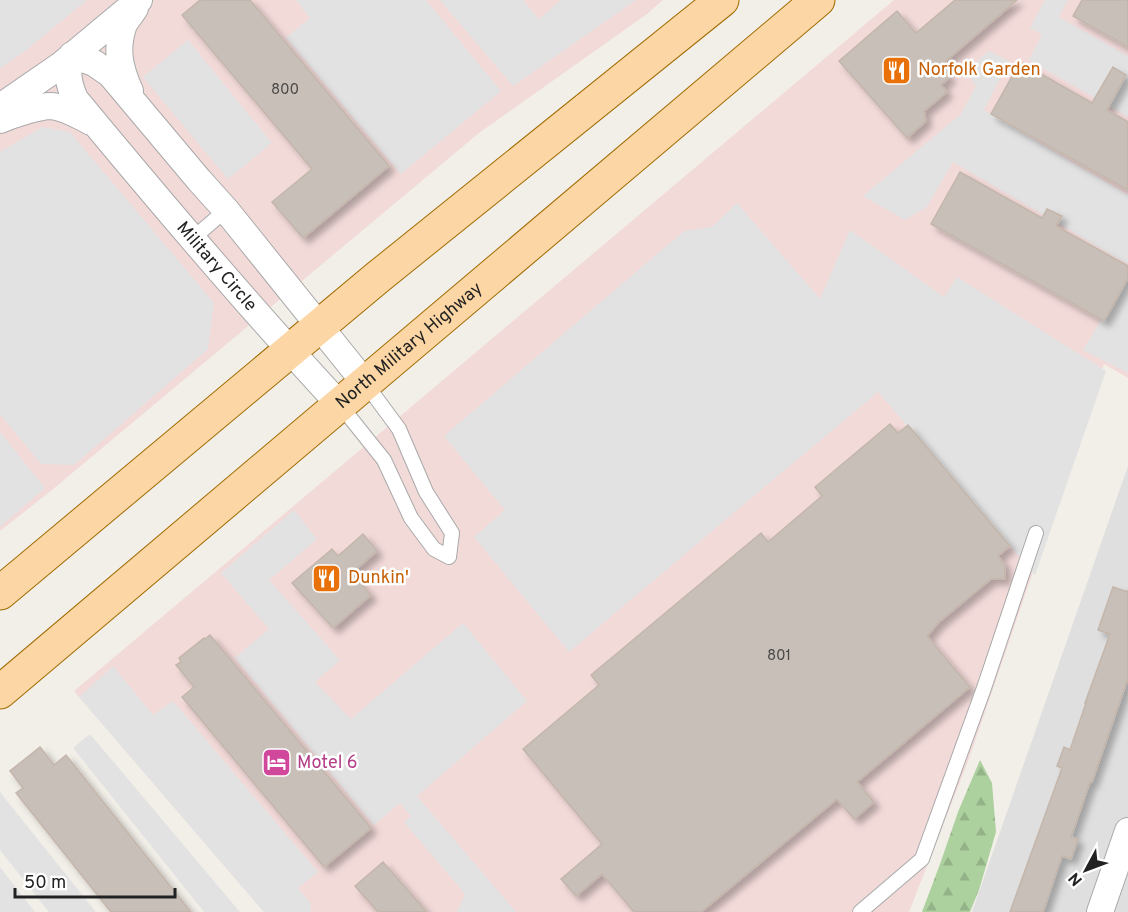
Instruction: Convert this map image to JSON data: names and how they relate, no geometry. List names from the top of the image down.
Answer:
{
  "streets": {
    "main road": ["North Military Highway"],
    "street": ["Military Circle"]
  },
  "crossings": [
    ["Military Circle", "North Military Highway"]
  ],
  "places": {
    "restaurant": ["Norfolk Garden", "Dunkin'"],
    "hotel": ["Motel 6"]
  },
  "house_numbers": ["800", "801"],
  "scale_bar": "50 m",
  "north": "bottom left"
}
